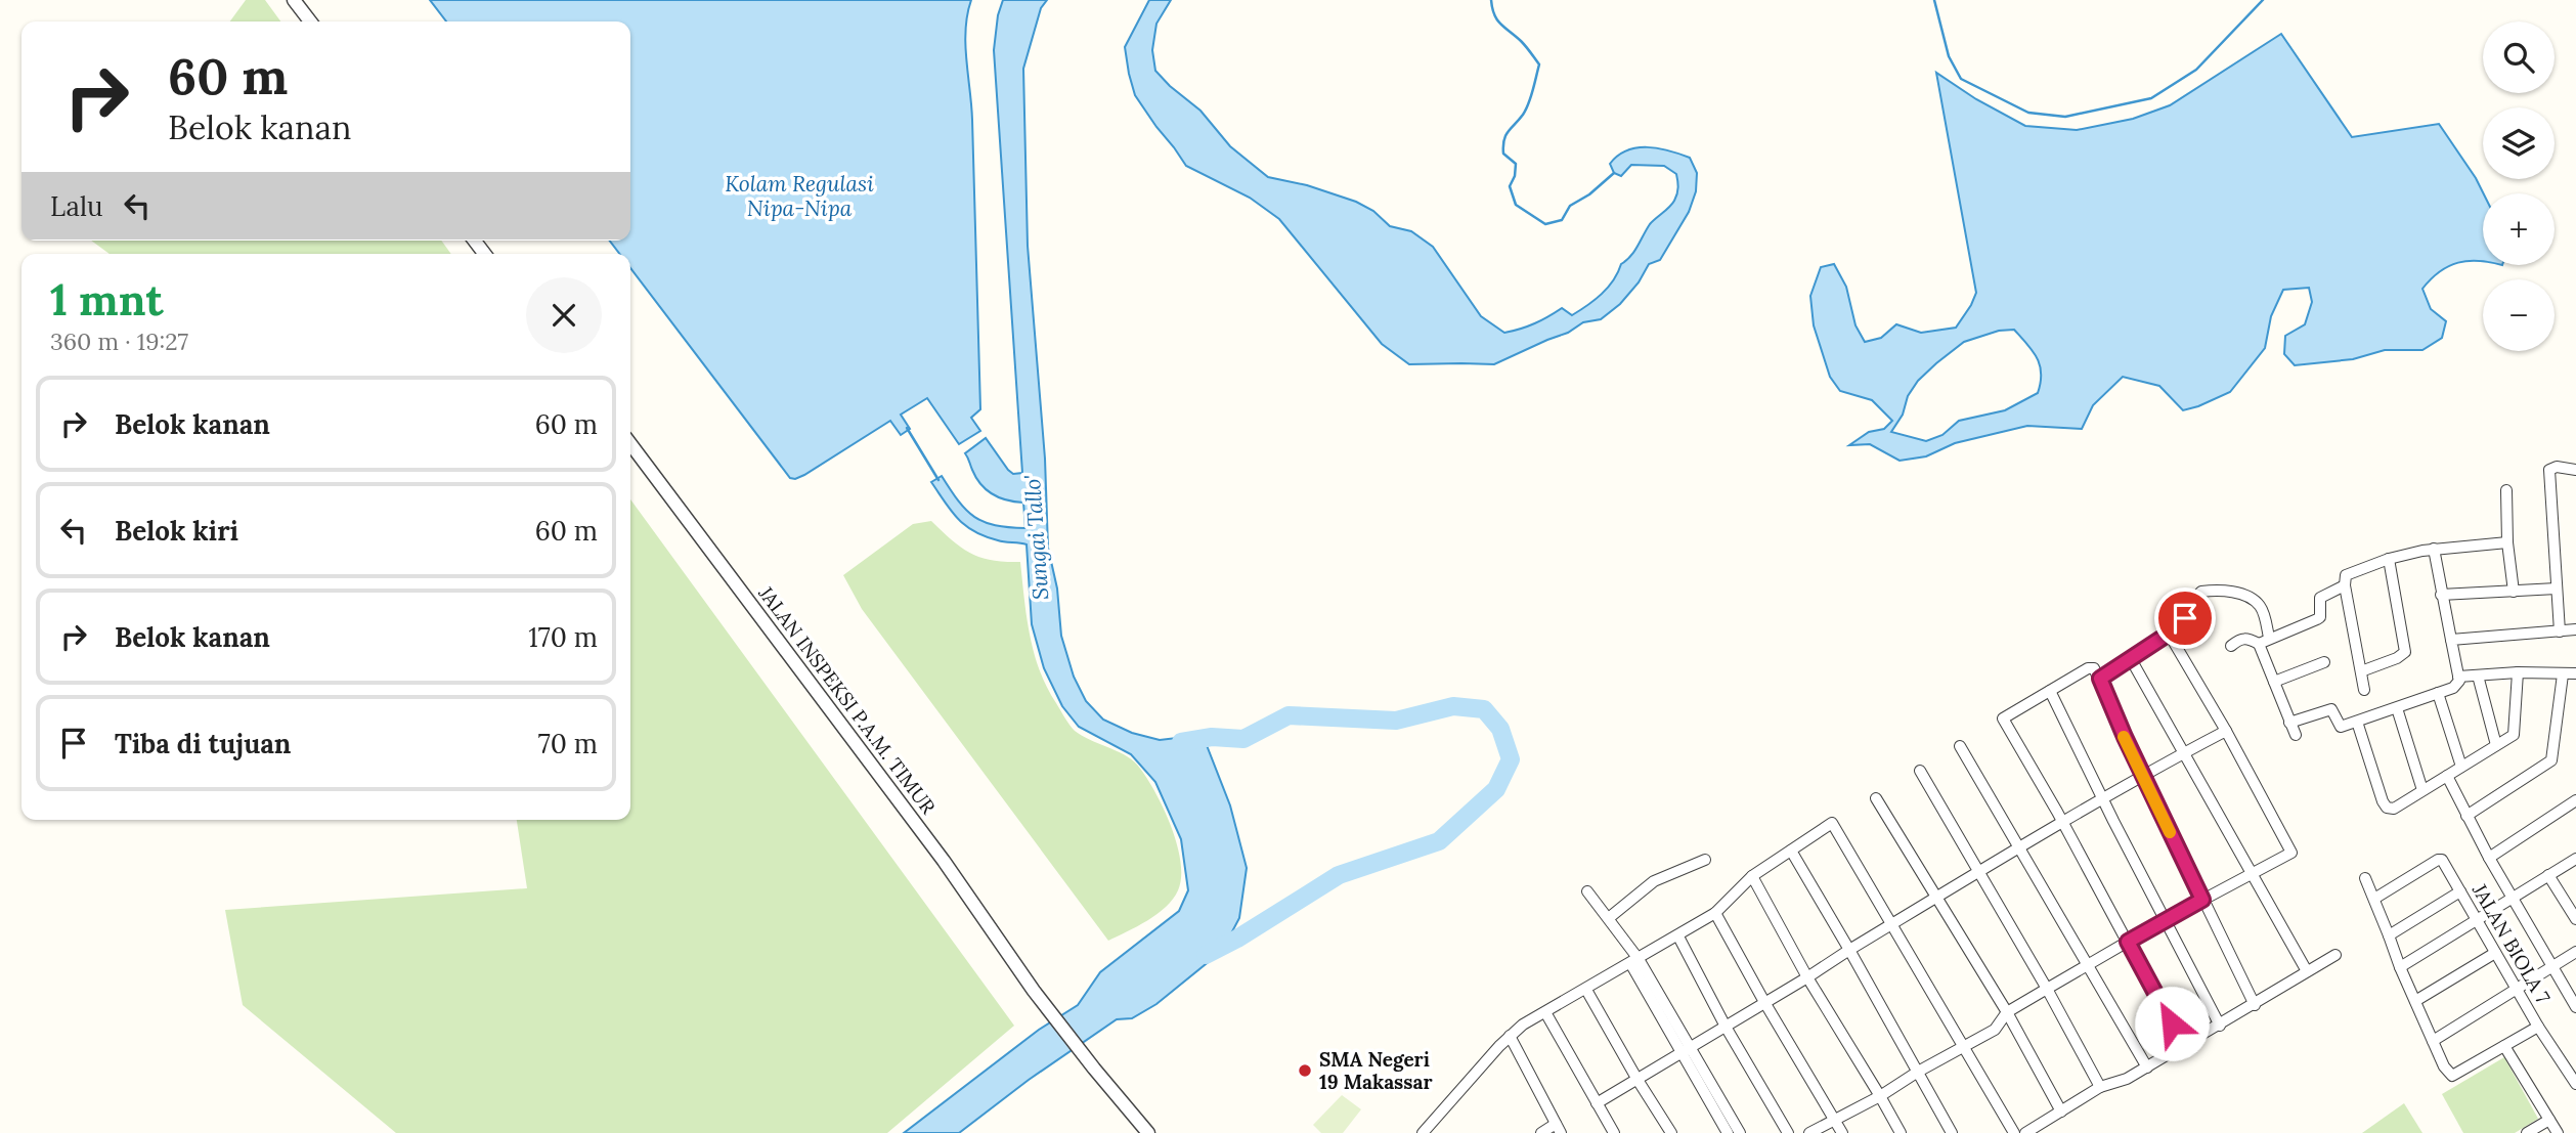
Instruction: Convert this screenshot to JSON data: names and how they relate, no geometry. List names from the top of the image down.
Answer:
{
  "streets": {
    "street": ["JALAN INSPEKSI P.A.M. TIMUR", "JALAN BIOLA 7"]
  },
  "water": ["Kolam Regulasi Nipa-Nipa", "Sungai Tallo'"],
  "places": ["SMA Negeri 19 Makassar"],
  "page": {
    "map_buttons": ["+", "−"],
    "turn": ["60 m", "Belok kanan"],
    "then": "Lalu",
    "heading": ["1 mnt", "360 m · 19:27"],
    "list": [
      {
        "name": "Belok kanan",
        "value": "60 m"
      },
      {
        "name": "Belok kiri",
        "value": "60 m"
      },
      {
        "name": "Belok kanan",
        "value": "170 m"
      },
      {
        "name": "Tiba di tujuan",
        "value": "70 m"
      }
    ]
  }
}
